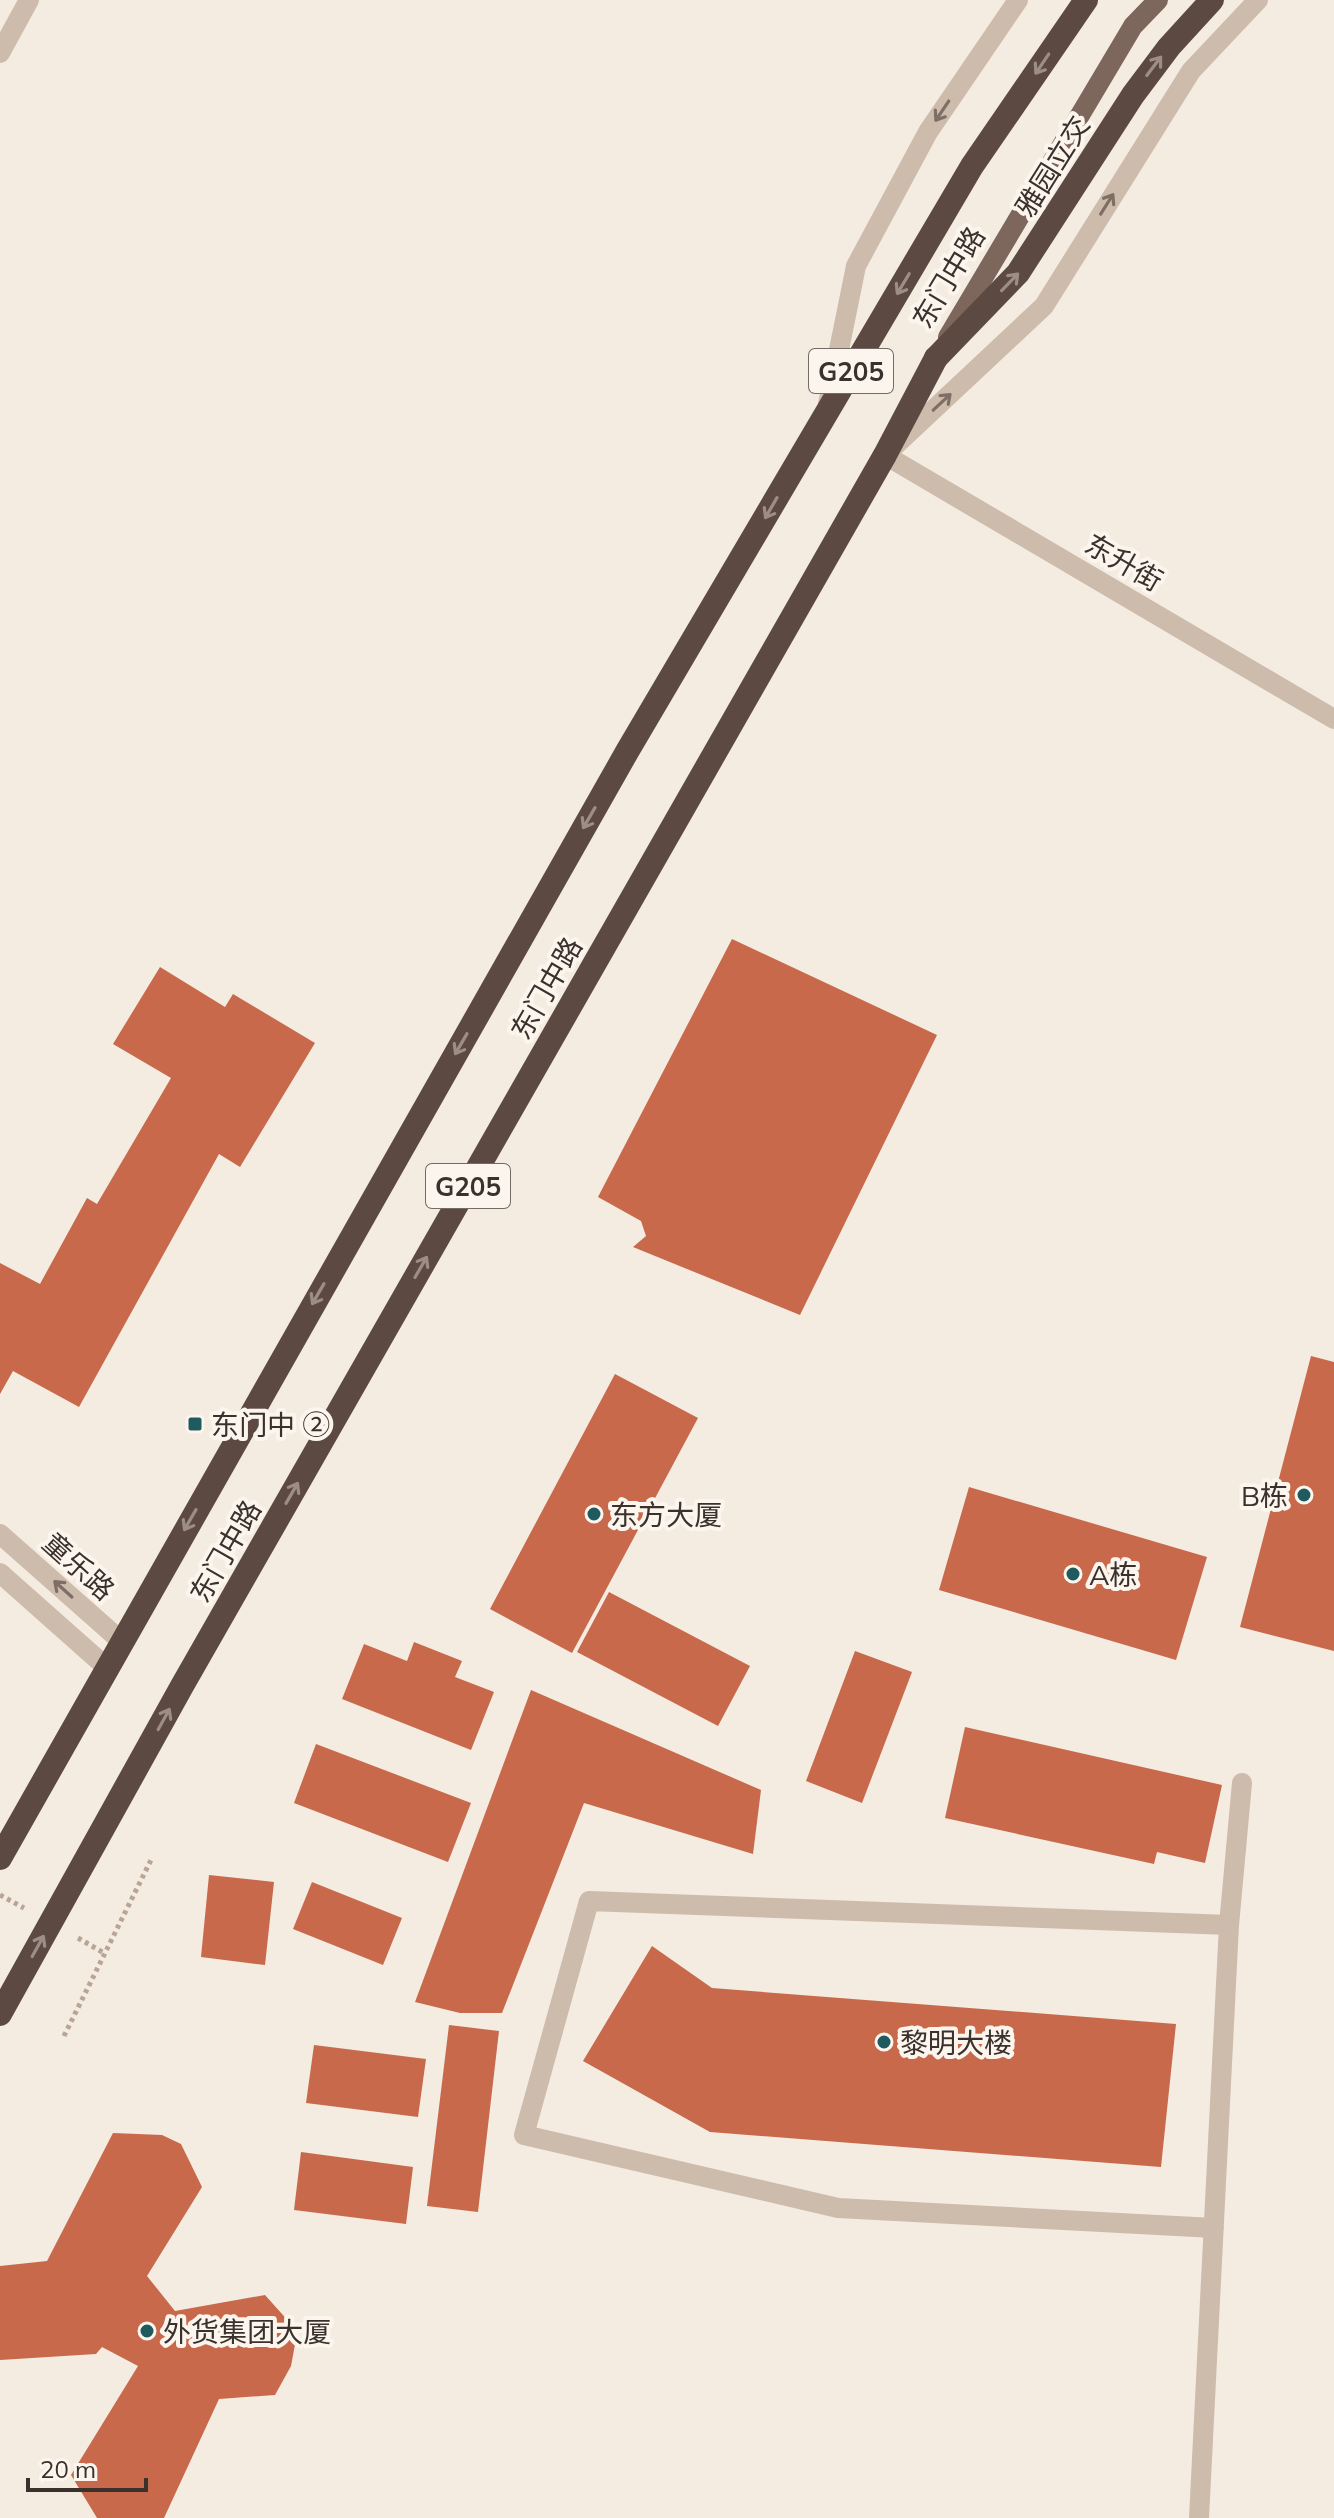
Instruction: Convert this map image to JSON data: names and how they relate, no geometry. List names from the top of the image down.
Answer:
{
  "streets": {
    "highway": ["雅园立交", "东门中路", "G205"],
    "street": ["东升街", "童乐路"]
  },
  "crossings": [
    ["雅园立交", "东门中路"],
    ["东门中路", "东升街"],
    ["东门中路", "童乐路"]
  ],
  "one_way": ["雅园立交"],
  "places": {
    "transit": ["东门中 ②"],
    "other": [
      "B栋",
      "东方大厦",
      "A栋",
      "黎明大楼",
      "外货集团大厦"
    ]
  },
  "scale_bar": "20 m"
}
